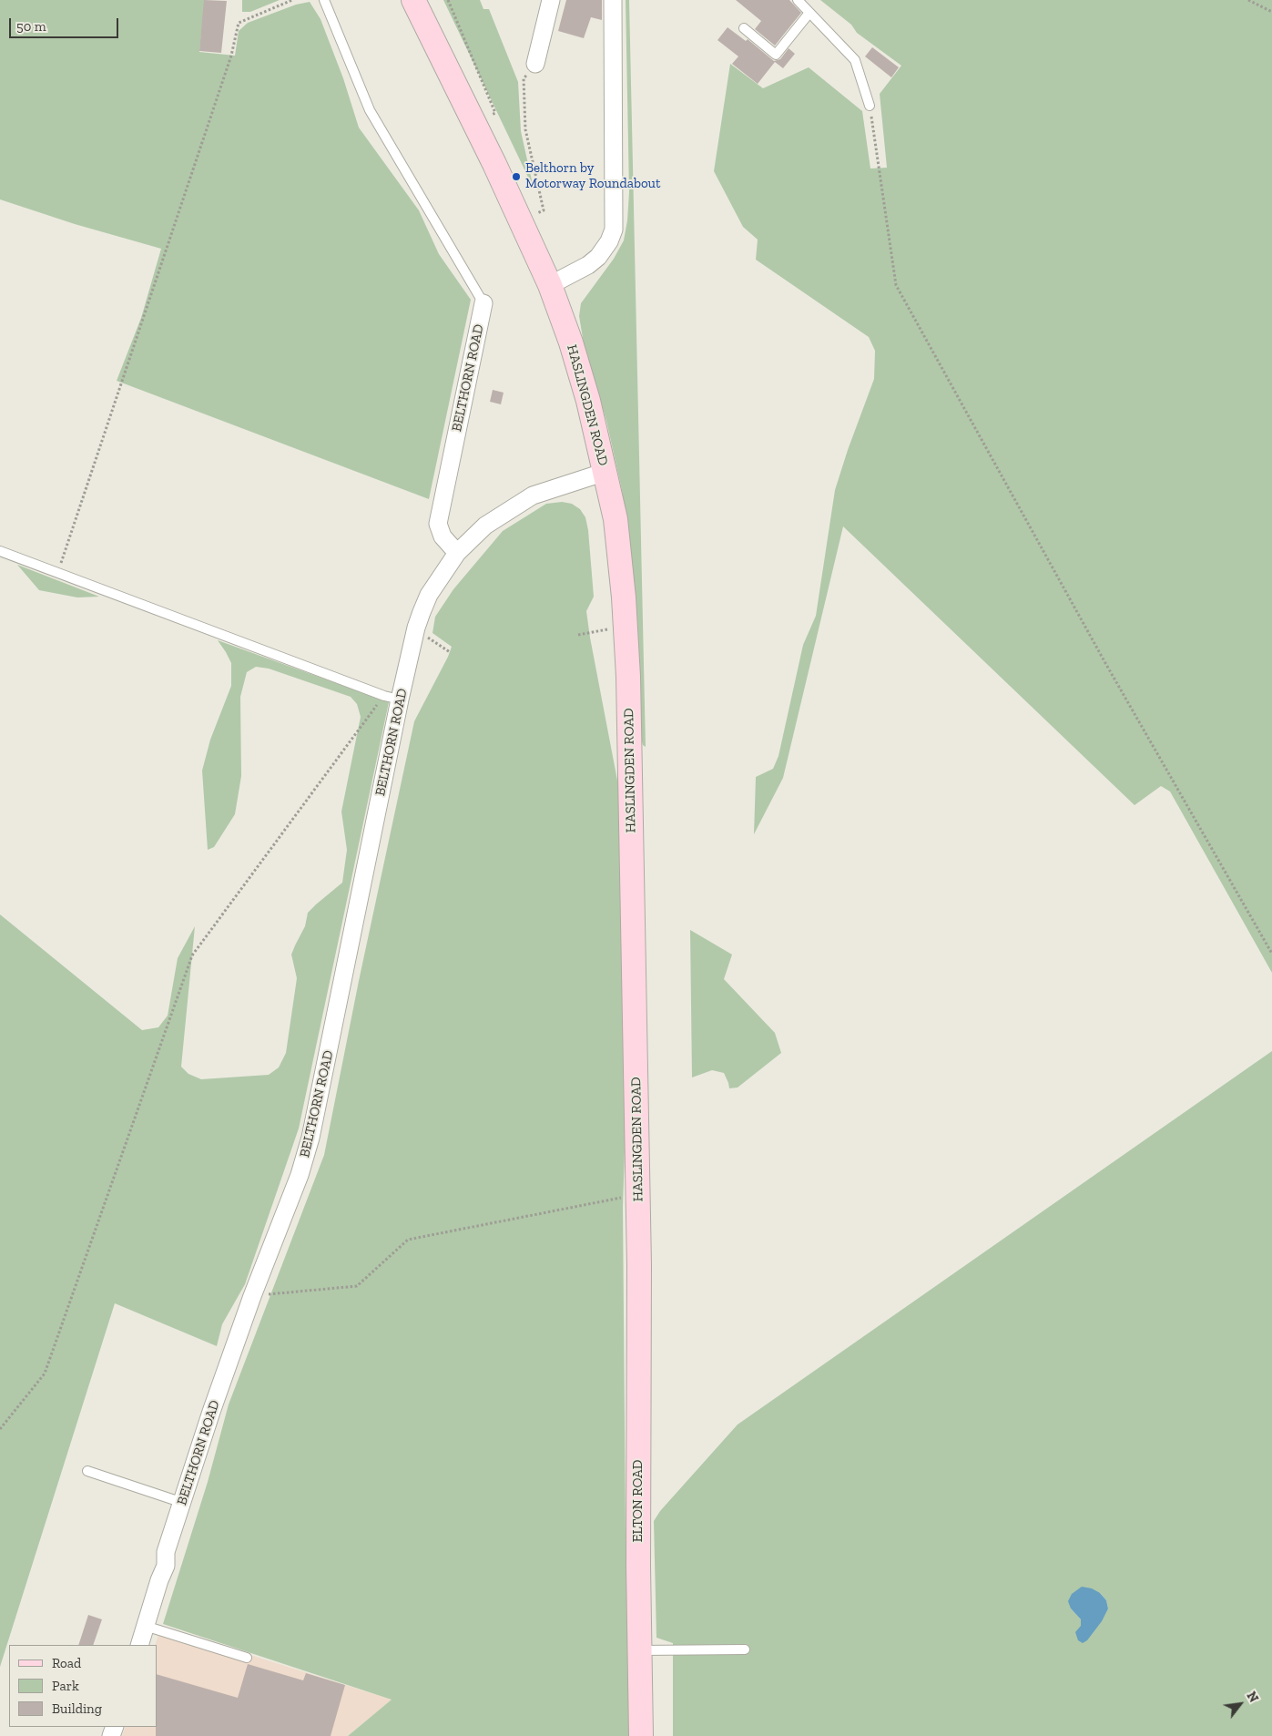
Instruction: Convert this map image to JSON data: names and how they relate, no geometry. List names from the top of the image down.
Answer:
{
  "streets": {
    "main road": ["HASLINGDEN ROAD", "ELTON ROAD"],
    "street": ["BELTHORN ROAD"]
  },
  "crossings": [
    ["BELTHORN ROAD", "HASLINGDEN ROAD"],
    ["HASLINGDEN ROAD", "ELTON ROAD"]
  ],
  "places": ["Belthorn by Motorway Roundabout"],
  "legend": ["Road", "Park", "Building"],
  "scale_bar": "50 m",
  "north": "top right"
}
